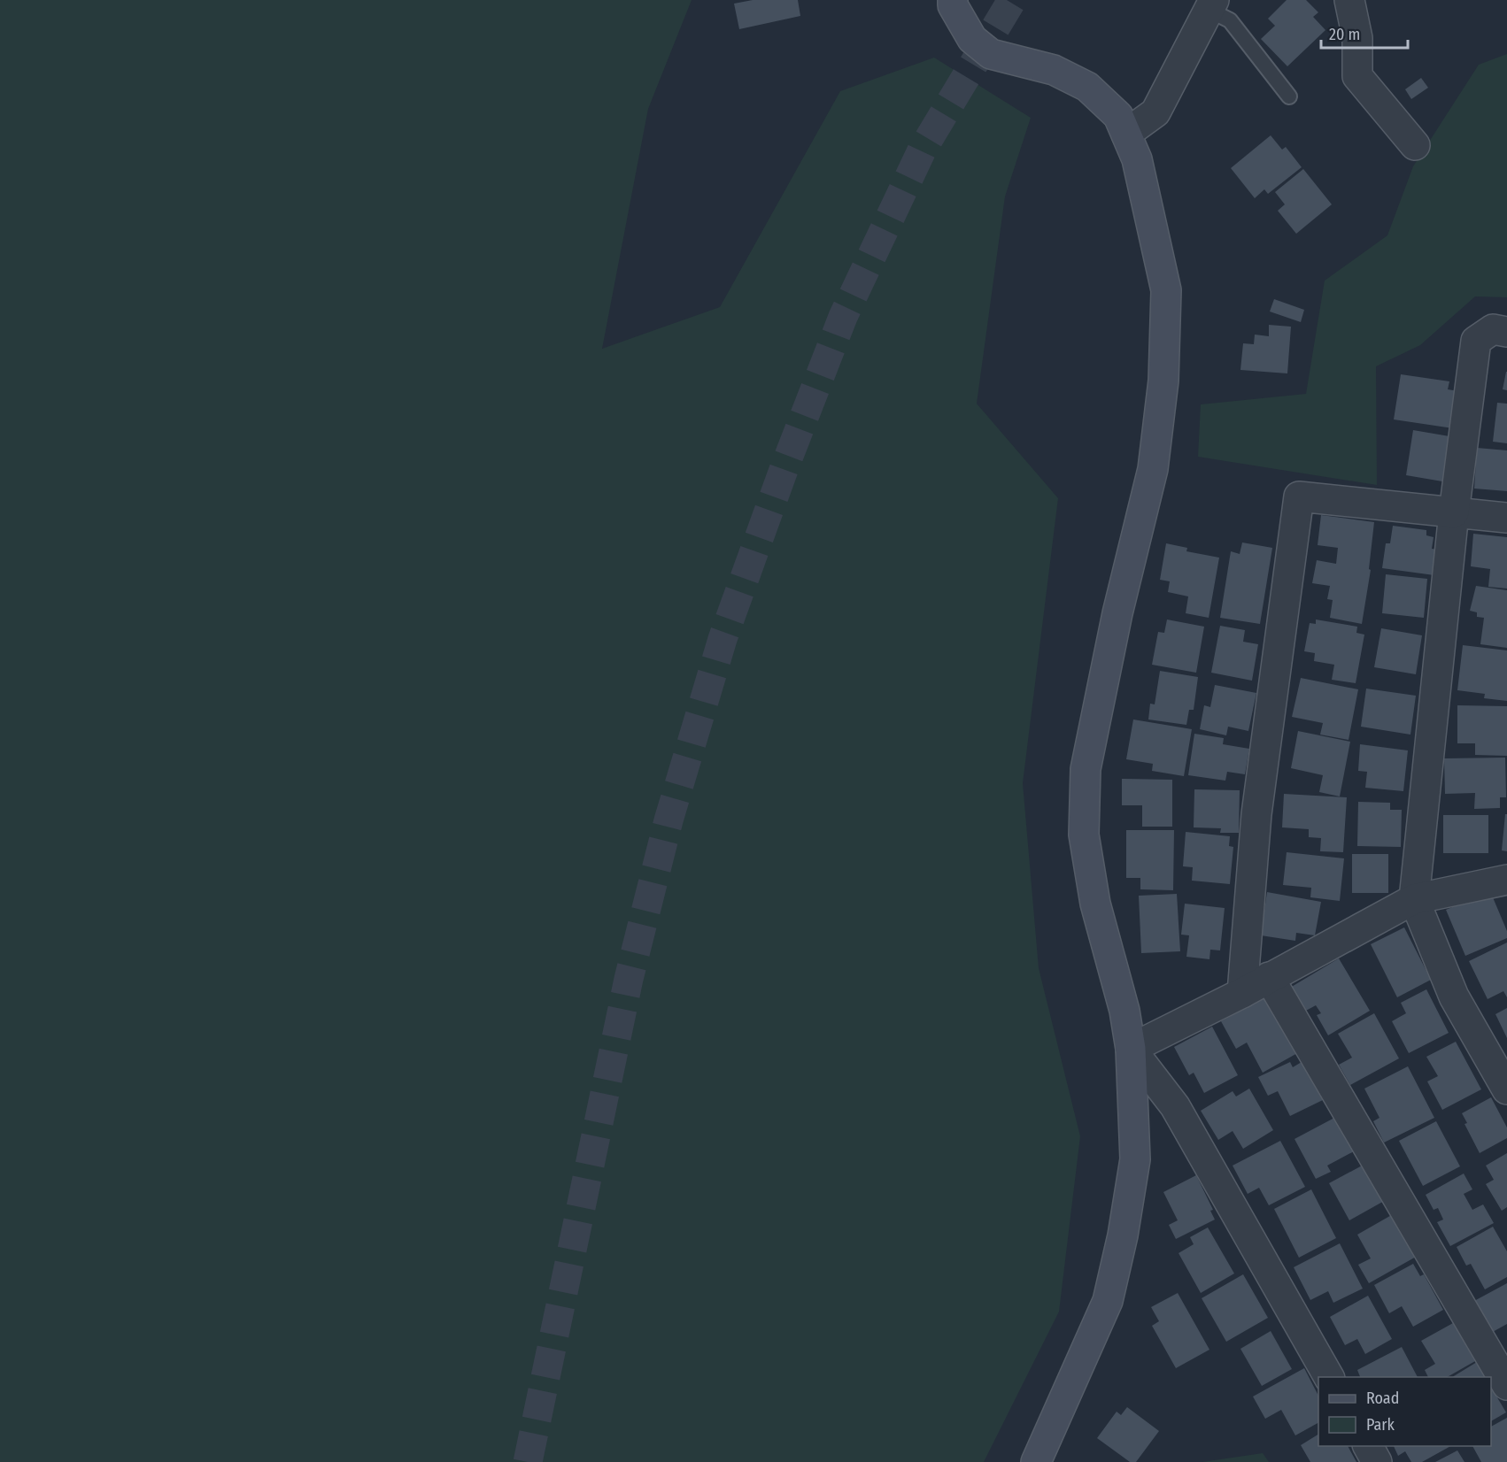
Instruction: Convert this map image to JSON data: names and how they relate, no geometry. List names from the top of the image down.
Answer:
{
  "legend": ["Road", "Park"],
  "scale_bar": "20 m"
}
